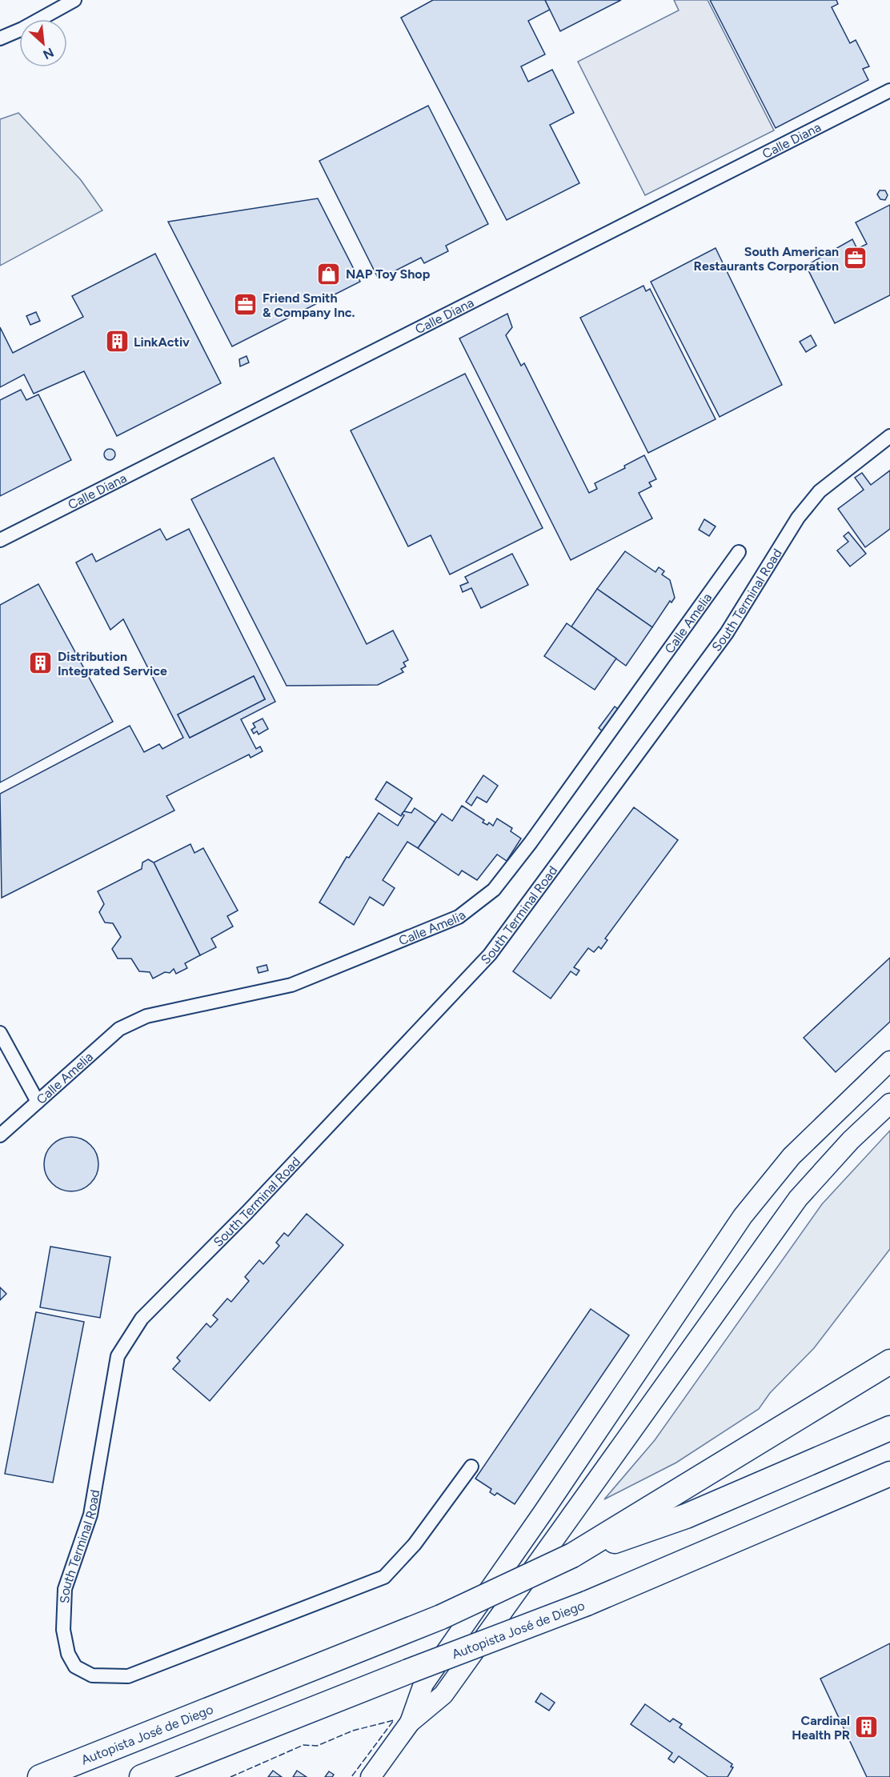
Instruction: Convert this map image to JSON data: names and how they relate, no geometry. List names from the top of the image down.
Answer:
{
  "streets": {
    "highway": ["Autopista José de Diego"],
    "street": ["Calle Diana", "South Terminal Road", "Calle Amelia"]
  },
  "places": {
    "office": ["South American Restaurants Corporation", "Friend Smith & Company Inc."],
    "shop": ["NAP Toy Shop"],
    "building": ["LinkActiv", "Distribution Integrated Service", "Cardinal Health PR"]
  },
  "north": "bottom right"
}
